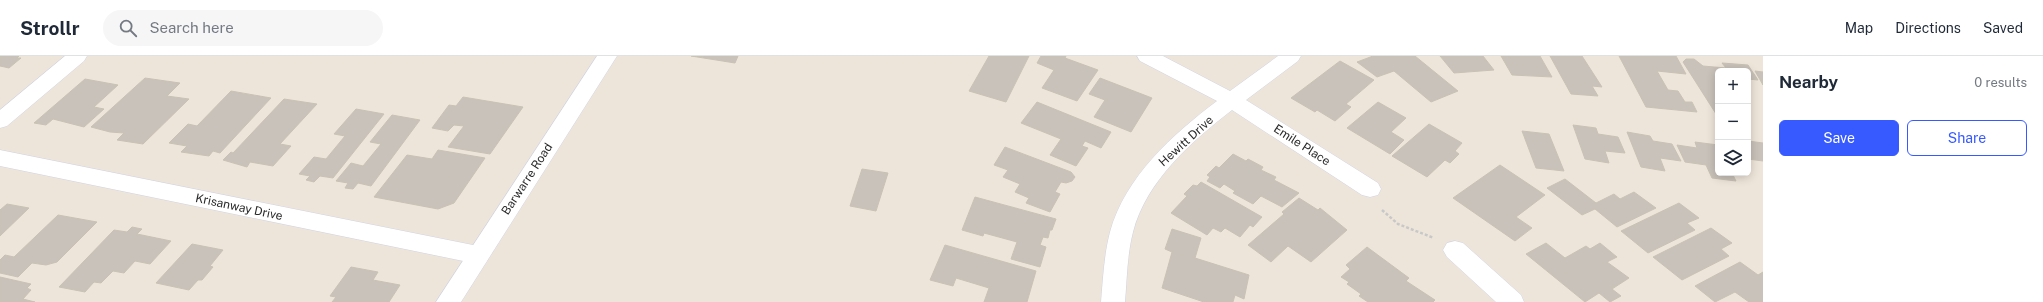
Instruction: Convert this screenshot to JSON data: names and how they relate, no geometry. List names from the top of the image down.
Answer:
{
  "streets": {
    "street": [
      "Hewitt Drive",
      "Emile Place",
      "Barwarre Road",
      "Krisanway Drive"
    ]
  },
  "crossings": [
    ["Hewitt Drive", "Emile Place"],
    ["Barwarre Road", "Krisanway Drive"]
  ],
  "page": {
    "header": "Strollr",
    "search": "Search here",
    "nav": ["Map", "Directions", "Saved"],
    "heading": ["Nearby", "0 results"],
    "map_buttons": ["+", "−"],
    "buttons": ["Save", "Share"]
  }
}
